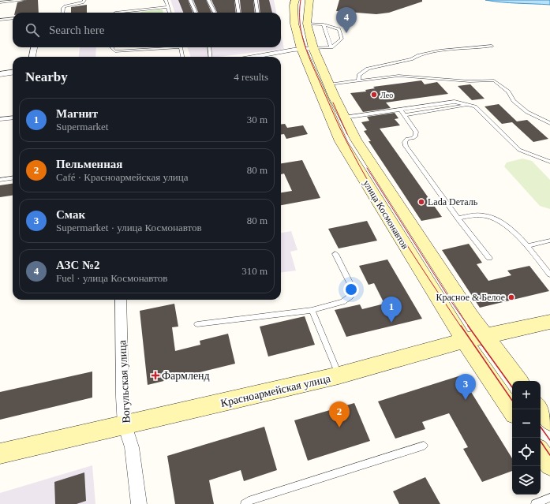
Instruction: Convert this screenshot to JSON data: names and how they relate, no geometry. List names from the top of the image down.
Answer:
{
  "streets": {
    "main road": ["улица Космонавтов", "Красноармейская улица"],
    "street": ["Вогульская улица"]
  },
  "crossings": [
    ["улица Космонавтов", "Красноармейская улица"],
    ["Вогульская улица", "Красноармейская улица"]
  ],
  "places": {
    "other": ["Лео", "Lada Dеталь", "Красное & Белое"],
    "health": ["Фармленд"]
  },
  "page": {
    "pins": [
      "4",
      "1",
      "3",
      "2"
    ],
    "search": "Search here",
    "heading": ["Nearby", "4 results"],
    "list": [
      {
        "mark": "1",
        "name": "Магнит",
        "note": "Supermarket",
        "value": "30 m"
      },
      {
        "mark": "2",
        "name": "Пельменная",
        "note": "Café · Красноармейская улица",
        "value": "80 m"
      },
      {
        "mark": "3",
        "name": "Смак",
        "note": "Supermarket · улица Космонавтов",
        "value": "80 m"
      },
      {
        "mark": "4",
        "name": "АЗС №2",
        "note": "Fuel · улица Космонавтов",
        "value": "310 m"
      }
    ],
    "map_buttons": ["+", "−"]
  }
}
